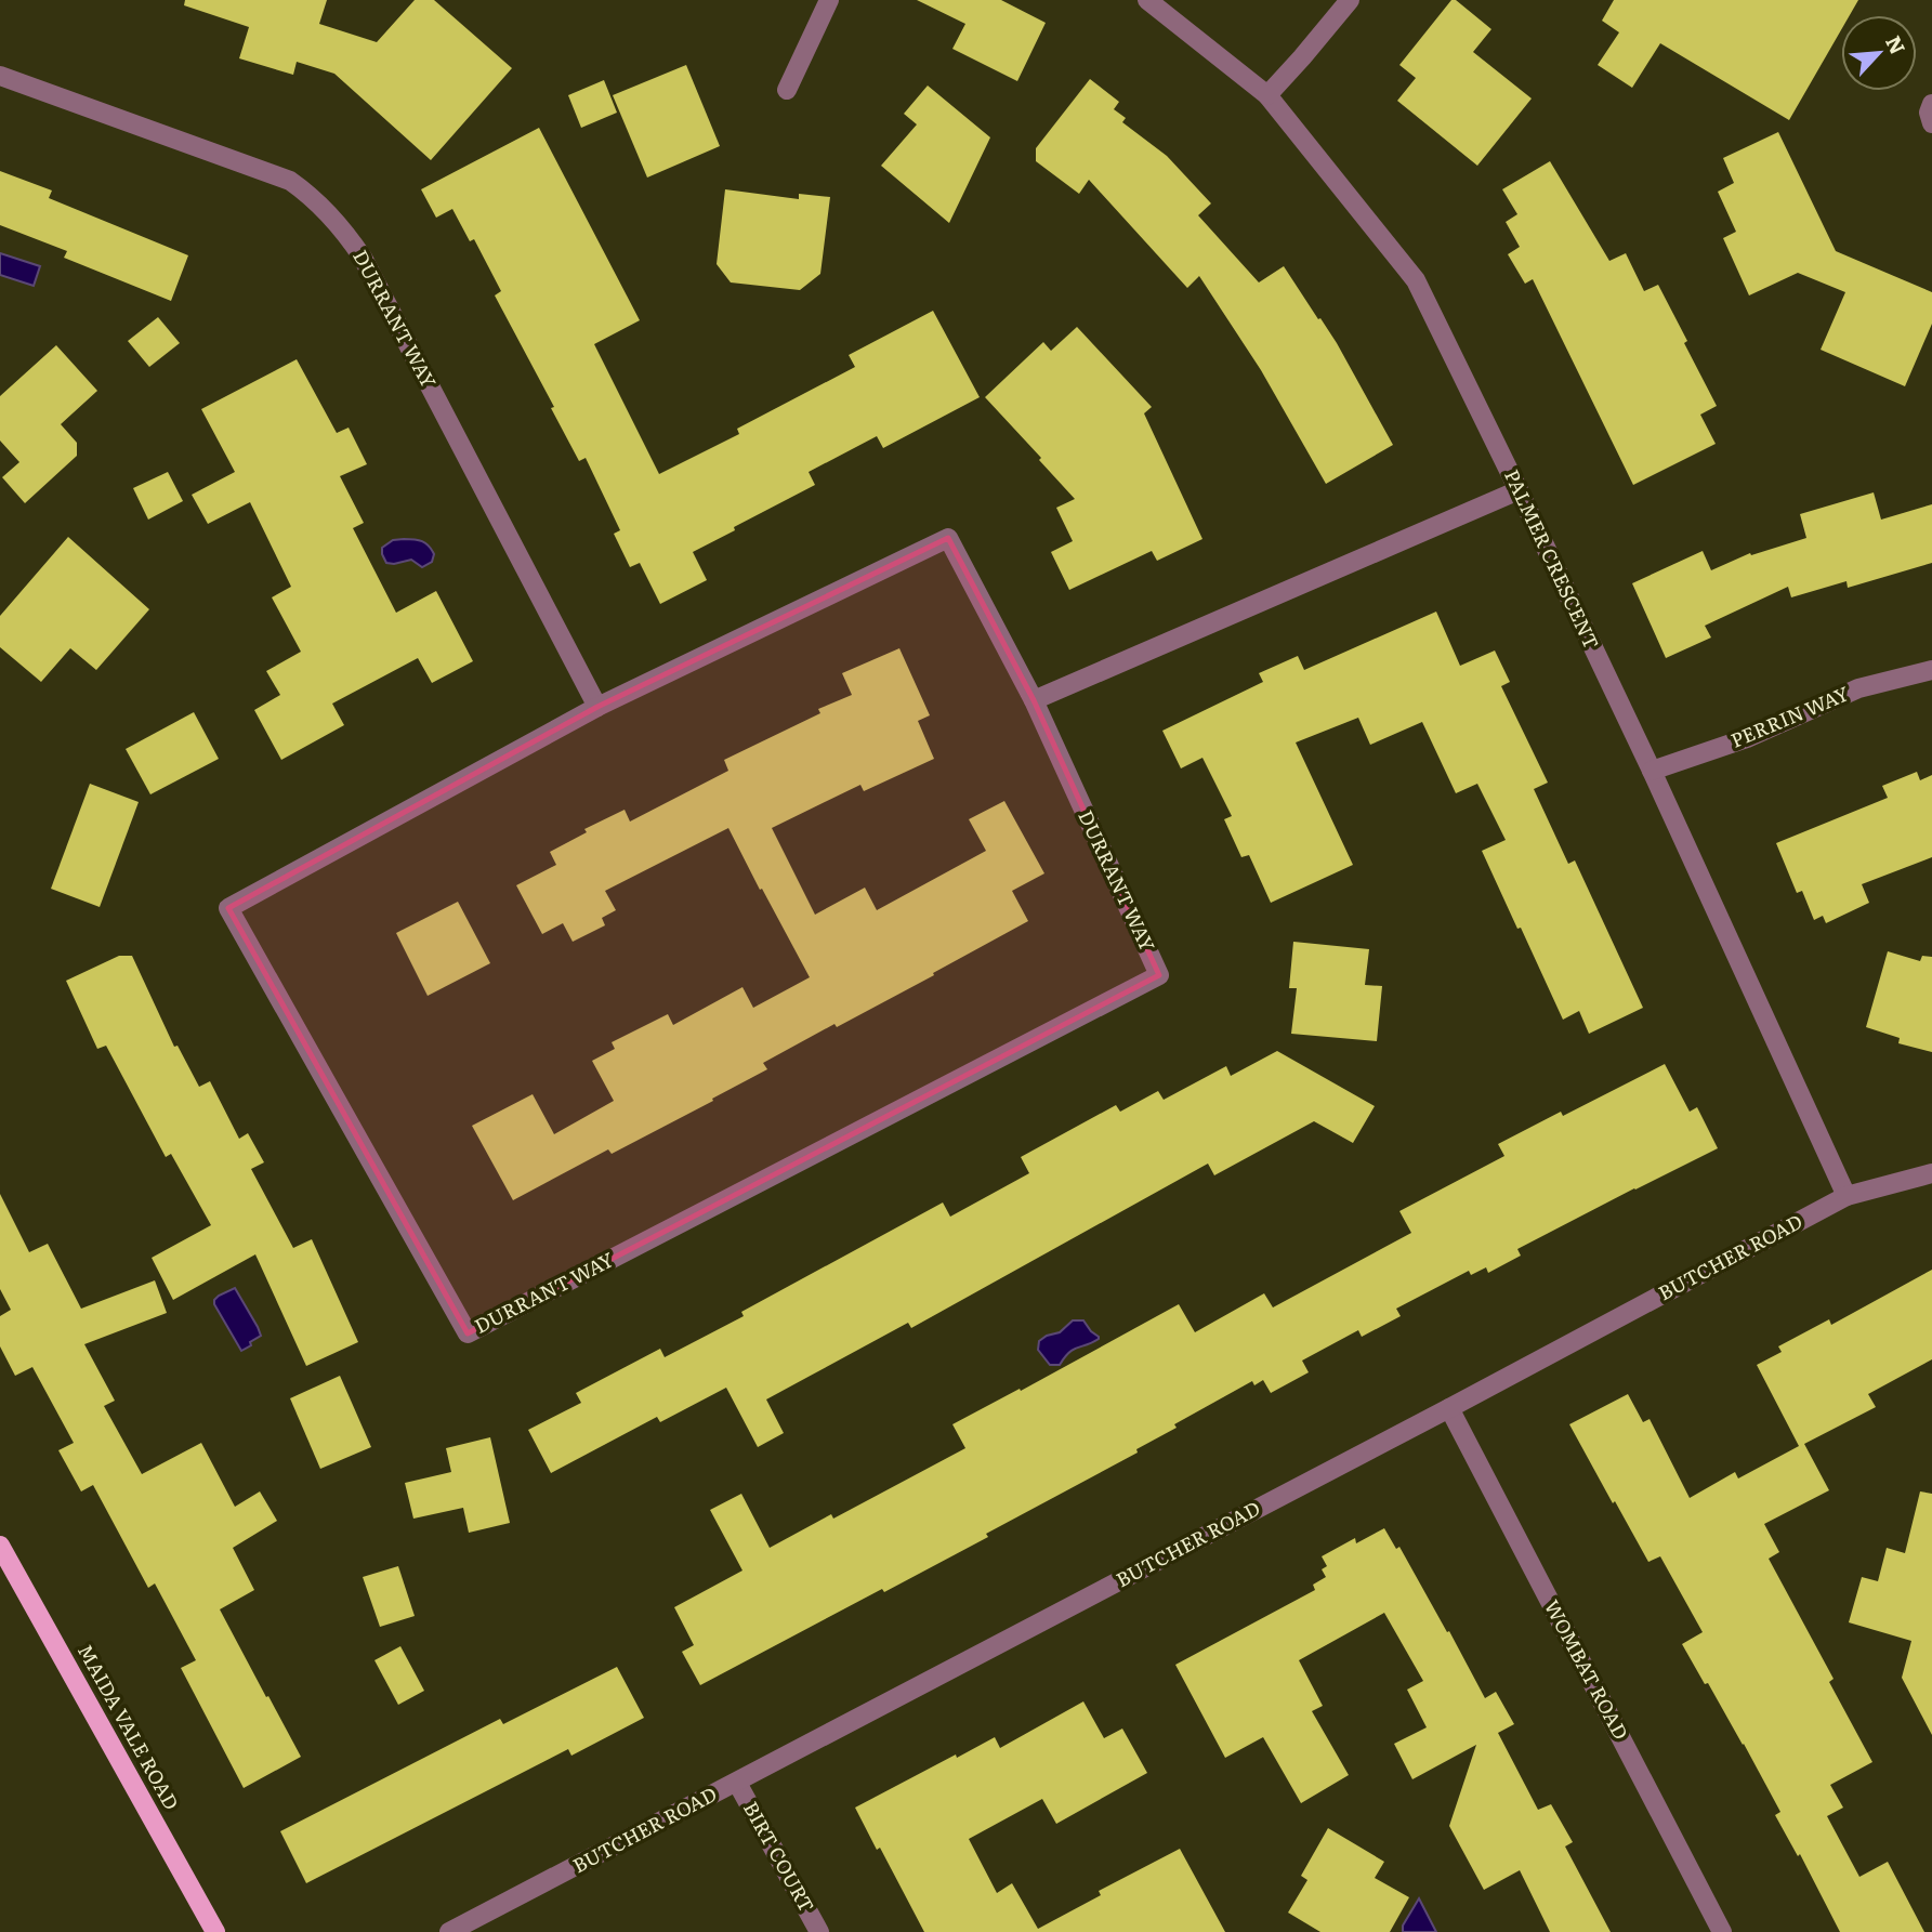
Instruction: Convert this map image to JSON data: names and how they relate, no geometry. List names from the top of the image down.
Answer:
{
  "streets": {
    "main road": ["MAIDA VALE ROAD"],
    "street": [
      "DURRANT WAY",
      "PALMER CRESCENT",
      "PERRIN WAY",
      "BUTCHER ROAD",
      "WOMBAT ROAD",
      "BIRT COURT"
    ]
  },
  "crossings": [
    ["PALMER CRESCENT", "PERRIN WAY"],
    ["PALMER CRESCENT", "BUTCHER ROAD"],
    ["BUTCHER ROAD", "WOMBAT ROAD"],
    ["BUTCHER ROAD", "BIRT COURT"]
  ],
  "north": "top right"
}
